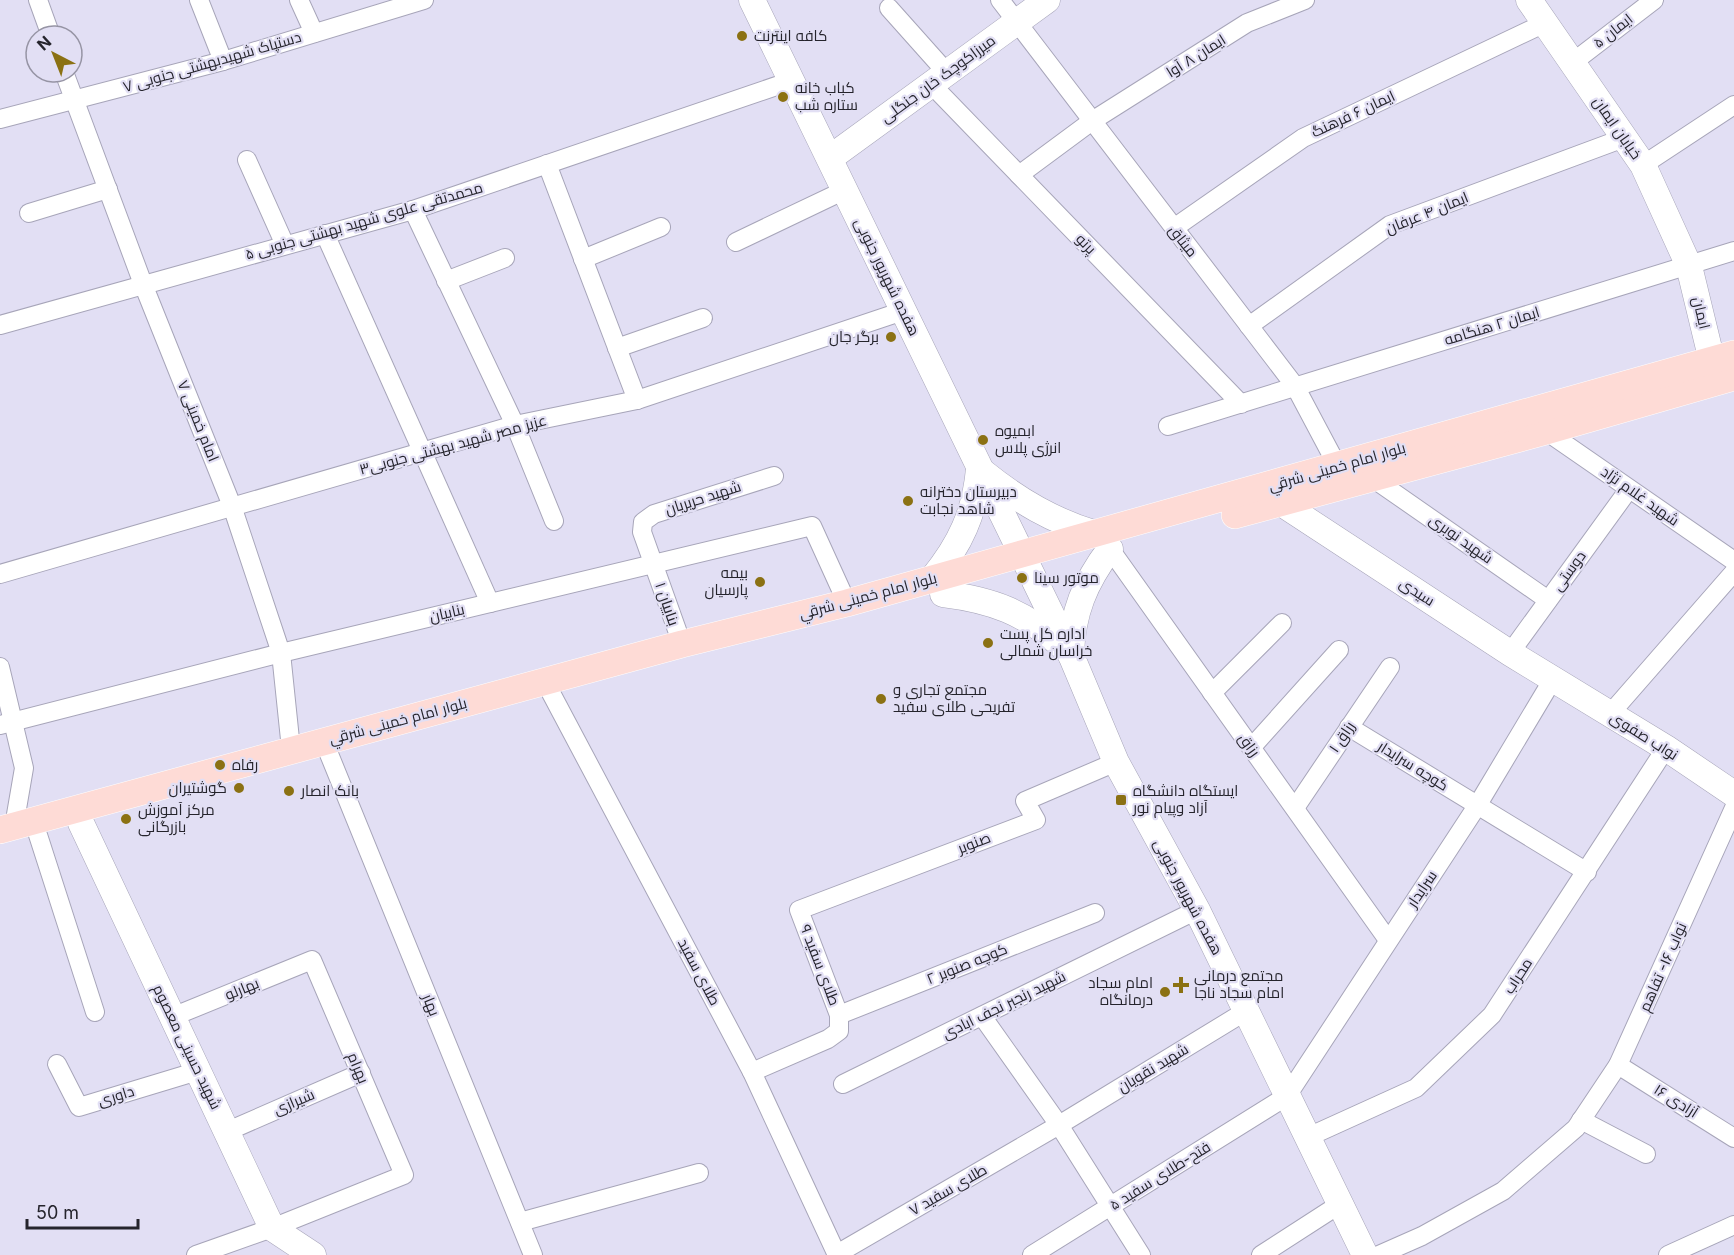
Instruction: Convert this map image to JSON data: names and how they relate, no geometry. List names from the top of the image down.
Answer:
{
  "streets": {
    "main road": [
      "میرزاکوچک خان جنگلی",
      "خیابان ایمان",
      "هفده شهریور جنوبی",
      "ایمان",
      "بلوار امام خمینی شرقي",
      "سیدی",
      "نواب صفوی",
      "شهید حسینی معصوم"
    ],
    "street": [
      "ایمان ۵",
      "ایمان ۸ آوا",
      "دستپاک شهیدبهشتی جنوبی ۷",
      "ایمان ۶ فرهنگ",
      "ایمان ۴ عرفان",
      "محمدتقی علوی شهید بهشتی جنوبی ۵",
      "میثاق",
      "پرتو",
      "ایمان ۲ هنگامه",
      "امام خمینی ۷",
      "عزیز مصر شهید بهشتی جنوبی۳",
      "شهید غلام نژاد",
      "شهید حریریان",
      "شهید نوبری",
      "دوستی",
      "بناییان ۱",
      "بناییان",
      "رزاق ۱",
      "رزاق",
      "کوچه سرایدار",
      "صنوبر",
      "سرایدار",
      "کوچه صنوبر ۲",
      "طلای سفید ۹",
      "نواب ۱۶- تفاهم",
      "طلای سفید",
      "محراب",
      "بهارلو",
      "بهار",
      "شهید رنجبر نجف ابادی",
      "بهرام",
      "شهید نقویان",
      "داوری",
      "آزادی ۱۶",
      "شیرازی",
      "فتح-طلای سفید ۵",
      "طلای سفید ۷"
    ]
  },
  "crossings": [
    ["ایمان ۵", "خیابان ایمان"],
    ["ایمان ۸ آوا", "میثاق"],
    ["ایمان ۸ آوا", "پرتو"],
    ["دستپاک شهیدبهشتی جنوبی ۷", "امام خمینی ۷"],
    ["میرزاکوچک خان جنگلی", "میثاق"],
    ["میرزاکوچک خان جنگلی", "پرتو"],
    ["میرزاکوچک خان جنگلی", "هفده شهریور جنوبی"],
    ["ایمان ۶ فرهنگ", "خیابان ایمان"],
    ["ایمان ۶ فرهنگ", "میثاق"],
    ["خیابان ایمان", "ایمان ۴ عرفان"],
    ["خیابان ایمان", "ایمان"],
    ["خیابان ایمان", "ایمان ۲ هنگامه"],
    ["ایمان ۴ عرفان", "میثاق"],
    ["محمدتقی علوی شهید بهشتی جنوبی ۵", "هفده شهریور جنوبی"],
    ["محمدتقی علوی شهید بهشتی جنوبی ۵", "امام خمینی ۷"],
    ["میثاق", "ایمان ۲ هنگامه"],
    ["میثاق", "بلوار امام خمینی شرقي"],
    ["پرتو", "ایمان ۲ هنگامه"],
    ["هفده شهریور جنوبی", "عزیز مصر شهید بهشتی جنوبی۳"],
    ["هفده شهریور جنوبی", "بلوار امام خمینی شرقي"],
    ["هفده شهریور جنوبی", "صنوبر"],
    ["هفده شهریور جنوبی", "سرایدار"],
    ["هفده شهریور جنوبی", "محراب"],
    ["هفده شهریور جنوبی", "شهید رنجبر نجف ابادی"],
    ["هفده شهریور جنوبی", "شهید نقویان"],
    ["هفده شهریور جنوبی", "فتح-طلای سفید ۵"],
    ["ایمان", "ایمان ۲ هنگامه"],
    ["ایمان", "بلوار امام خمینی شرقي"],
    ["امام خمینی ۷", "عزیز مصر شهید بهشتی جنوبی۳"],
    ["امام خمینی ۷", "بلوار امام خمینی شرقي"],
    ["امام خمینی ۷", "بناییان"],
    ["بلوار امام خمینی شرقي", "شهید غلام نژاد"],
    ["بلوار امام خمینی شرقي", "شهید نوبری"],
    ["بلوار امام خمینی شرقي", "سیدی"],
    ["بلوار امام خمینی شرقي", "بناییان ۱"],
    ["بلوار امام خمینی شرقي", "بناییان"],
    ["بلوار امام خمینی شرقي", "رزاق"],
    ["بلوار امام خمینی شرقي", "طلای سفید"],
    ["بلوار امام خمینی شرقي", "بهار"],
    ["بلوار امام خمینی شرقي", "شهید حسینی معصوم"],
    ["شهید غلام نژاد", "دوستی"],
    ["شهید حریریان", "بناییان ۱"],
    ["شهید حریریان", "بناییان"],
    ["شهید نوبری", "دوستی"],
    ["دوستی", "سیدی"],
    ["سیدی", "نواب صفوی"],
    ["سیدی", "سرایدار"],
    ["بناییان ۱", "بناییان"],
    ["نواب صفوی", "سرایدار"],
    ["نواب صفوی", "محراب"],
    ["رزاق ۱", "رزاق"],
    ["رزاق ۱", "کوچه سرایدار"],
    ["رزاق", "سرایدار"],
    ["کوچه سرایدار", "سرایدار"],
    ["کوچه سرایدار", "محراب"],
    ["صنوبر", "طلای سفید ۹"],
    ["سرایدار", "فتح-طلای سفید ۵"],
    ["کوچه صنوبر ۲", "طلای سفید ۹"],
    ["طلای سفید ۹", "طلای سفید"],
    ["نواب ۱۶- تفاهم", "آزادی ۱۶"],
    ["طلای سفید", "طلای سفید ۷"],
    ["بهارلو", "شهید حسینی معصوم"],
    ["بهارلو", "بهرام"],
    ["شهید حسینی معصوم", "بهرام"],
    ["شهید حسینی معصوم", "داوری"],
    ["شهید حسینی معصوم", "شیرازی"],
    ["بهرام", "شیرازی"],
    ["شهید نقویان", "طلای سفید ۷"]
  ],
  "places": {
    "other": [
      "کافه اینترنت",
      "کباب خانه ستاره شب",
      "برگر جان",
      "ابمیوه انرژی پلاس",
      "دبیرستان دخترانه شاهد نجابت",
      "موتور سینا",
      "بیمه پارسیان",
      "اداره کل پست خراسان شمالی",
      "مجتمع تجاری و تفریحی طلای سفید",
      "رفاه",
      "گوشتیران",
      "بانک انصار",
      "مرکز آموزش بازرگانی",
      "امام سجاد درمانگاه"
    ],
    "transit": ["ایستگاه دانشگاه آزاد وپیام نور"],
    "health": ["مجتمع درمانی امام سجاد ناجا"]
  },
  "scale_bar": "50 m",
  "north": "top left"
}
